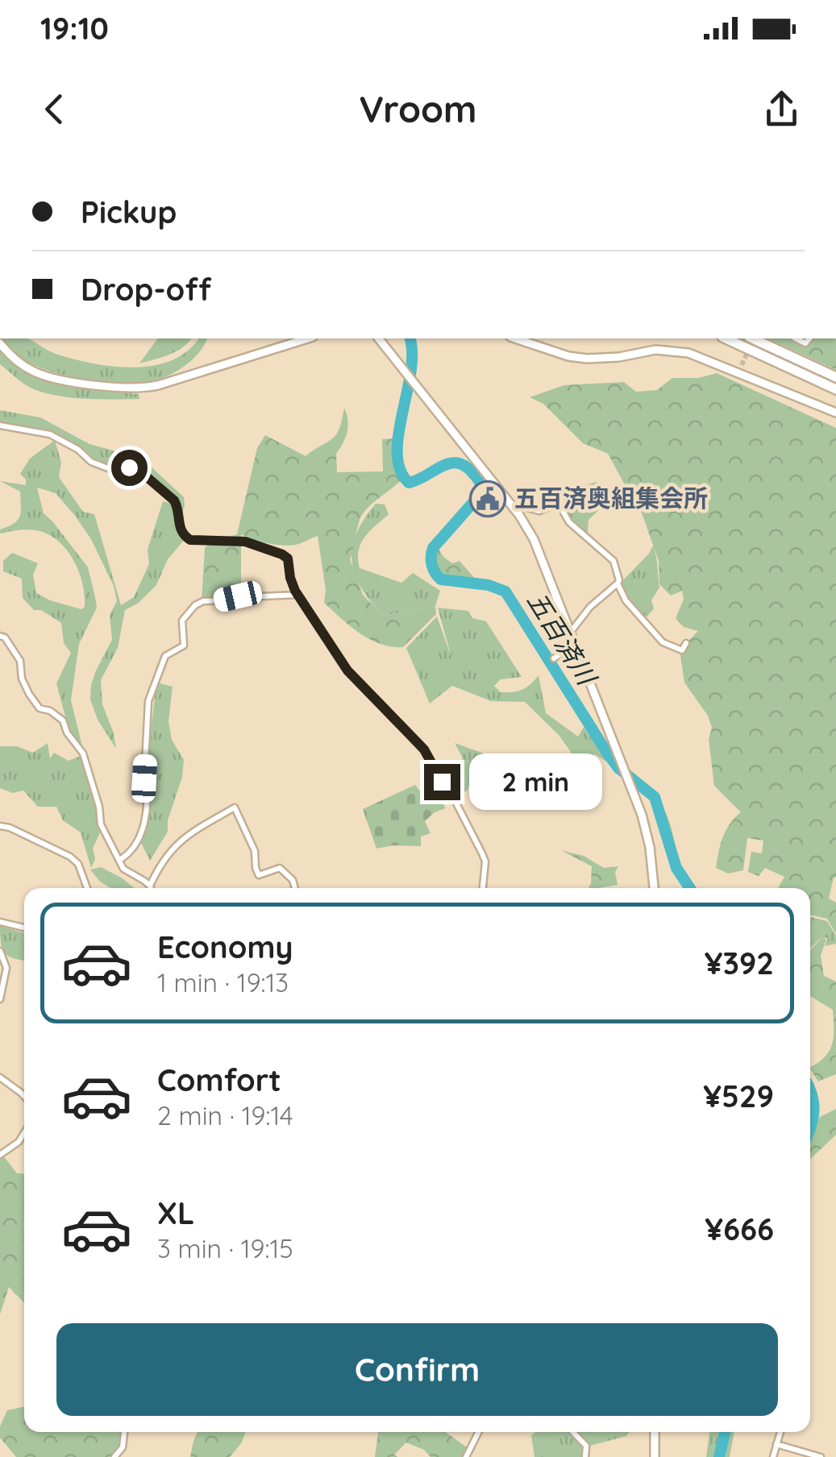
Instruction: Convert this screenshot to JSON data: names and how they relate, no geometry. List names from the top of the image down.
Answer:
{
  "water": ["五百済川"],
  "places": {
    "public building": ["五百済奥組集会所"]
  },
  "page": {
    "status": "19:10",
    "header": "Vroom",
    "banner": ["Pickup", "Drop-off"],
    "bubble": "2 min",
    "list": [
      {
        "name": "Economy",
        "note": "1 min · 19:13",
        "value": "¥392"
      },
      {
        "name": "Comfort",
        "note": "2 min · 19:14",
        "value": "¥529"
      },
      {
        "name": "XL",
        "note": "3 min · 19:15",
        "value": "¥666"
      }
    ],
    "buttons": "Confirm"
  }
}
